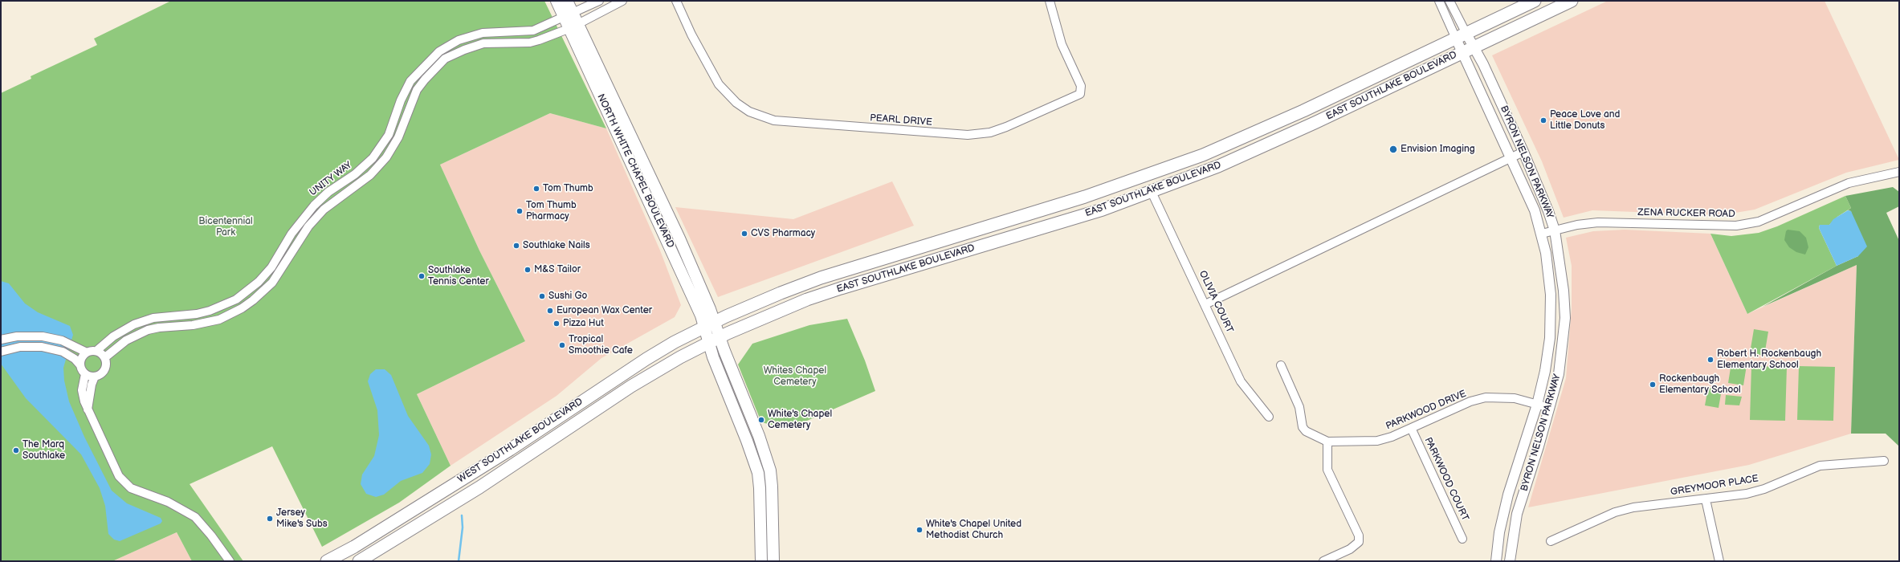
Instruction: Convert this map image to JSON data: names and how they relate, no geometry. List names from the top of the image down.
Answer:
{
  "streets": {
    "main road": ["EAST SOUTHLAKE BOULEVARD", "NORTH WHITE CHAPEL BOULEVARD", "WEST SOUTHLAKE BOULEVARD"],
    "street": [
      "PEARL DRIVE",
      "BYRON NELSON PARKWAY",
      "UNITY WAY",
      "ZENA RUCKER ROAD",
      "OLIVIA COURT",
      "PARKWOOD DRIVE",
      "PARKWOOD COURT",
      "GREYMOOR PLACE"
    ]
  },
  "crossings": [
    ["EAST SOUTHLAKE BOULEVARD", "BYRON NELSON PARKWAY"],
    ["EAST SOUTHLAKE BOULEVARD", "NORTH WHITE CHAPEL BOULEVARD"],
    ["EAST SOUTHLAKE BOULEVARD", "OLIVIA COURT"],
    ["EAST SOUTHLAKE BOULEVARD", "WEST SOUTHLAKE BOULEVARD"],
    ["BYRON NELSON PARKWAY", "ZENA RUCKER ROAD"],
    ["BYRON NELSON PARKWAY", "PARKWOOD DRIVE"],
    ["NORTH WHITE CHAPEL BOULEVARD", "UNITY WAY"],
    ["NORTH WHITE CHAPEL BOULEVARD", "WEST SOUTHLAKE BOULEVARD"],
    ["PARKWOOD DRIVE", "PARKWOOD COURT"]
  ],
  "parks": ["Bicentennial Park", "Whites Chapel Cemetery"],
  "places": [
    "Peace Love and Little Donuts",
    "Envision Imaging",
    "Tom Thumb",
    "Tom Thumb Pharmacy",
    "CVS Pharmacy",
    "Southlake Nails",
    "M&S Tailor",
    "Southlake Tennis Center",
    "Sushi Go",
    "European Wax Center",
    "Pizza Hut",
    "Tropical Smoothie Cafe",
    "Robert H. Rockenbaugh Elementary School",
    "Rockenbaugh Elementary School",
    "White's Chapel Cemetery",
    "The Marq Southlake",
    "Jersey Mike's Subs",
    "White's Chapel United Methodist Church"
  ]
}
